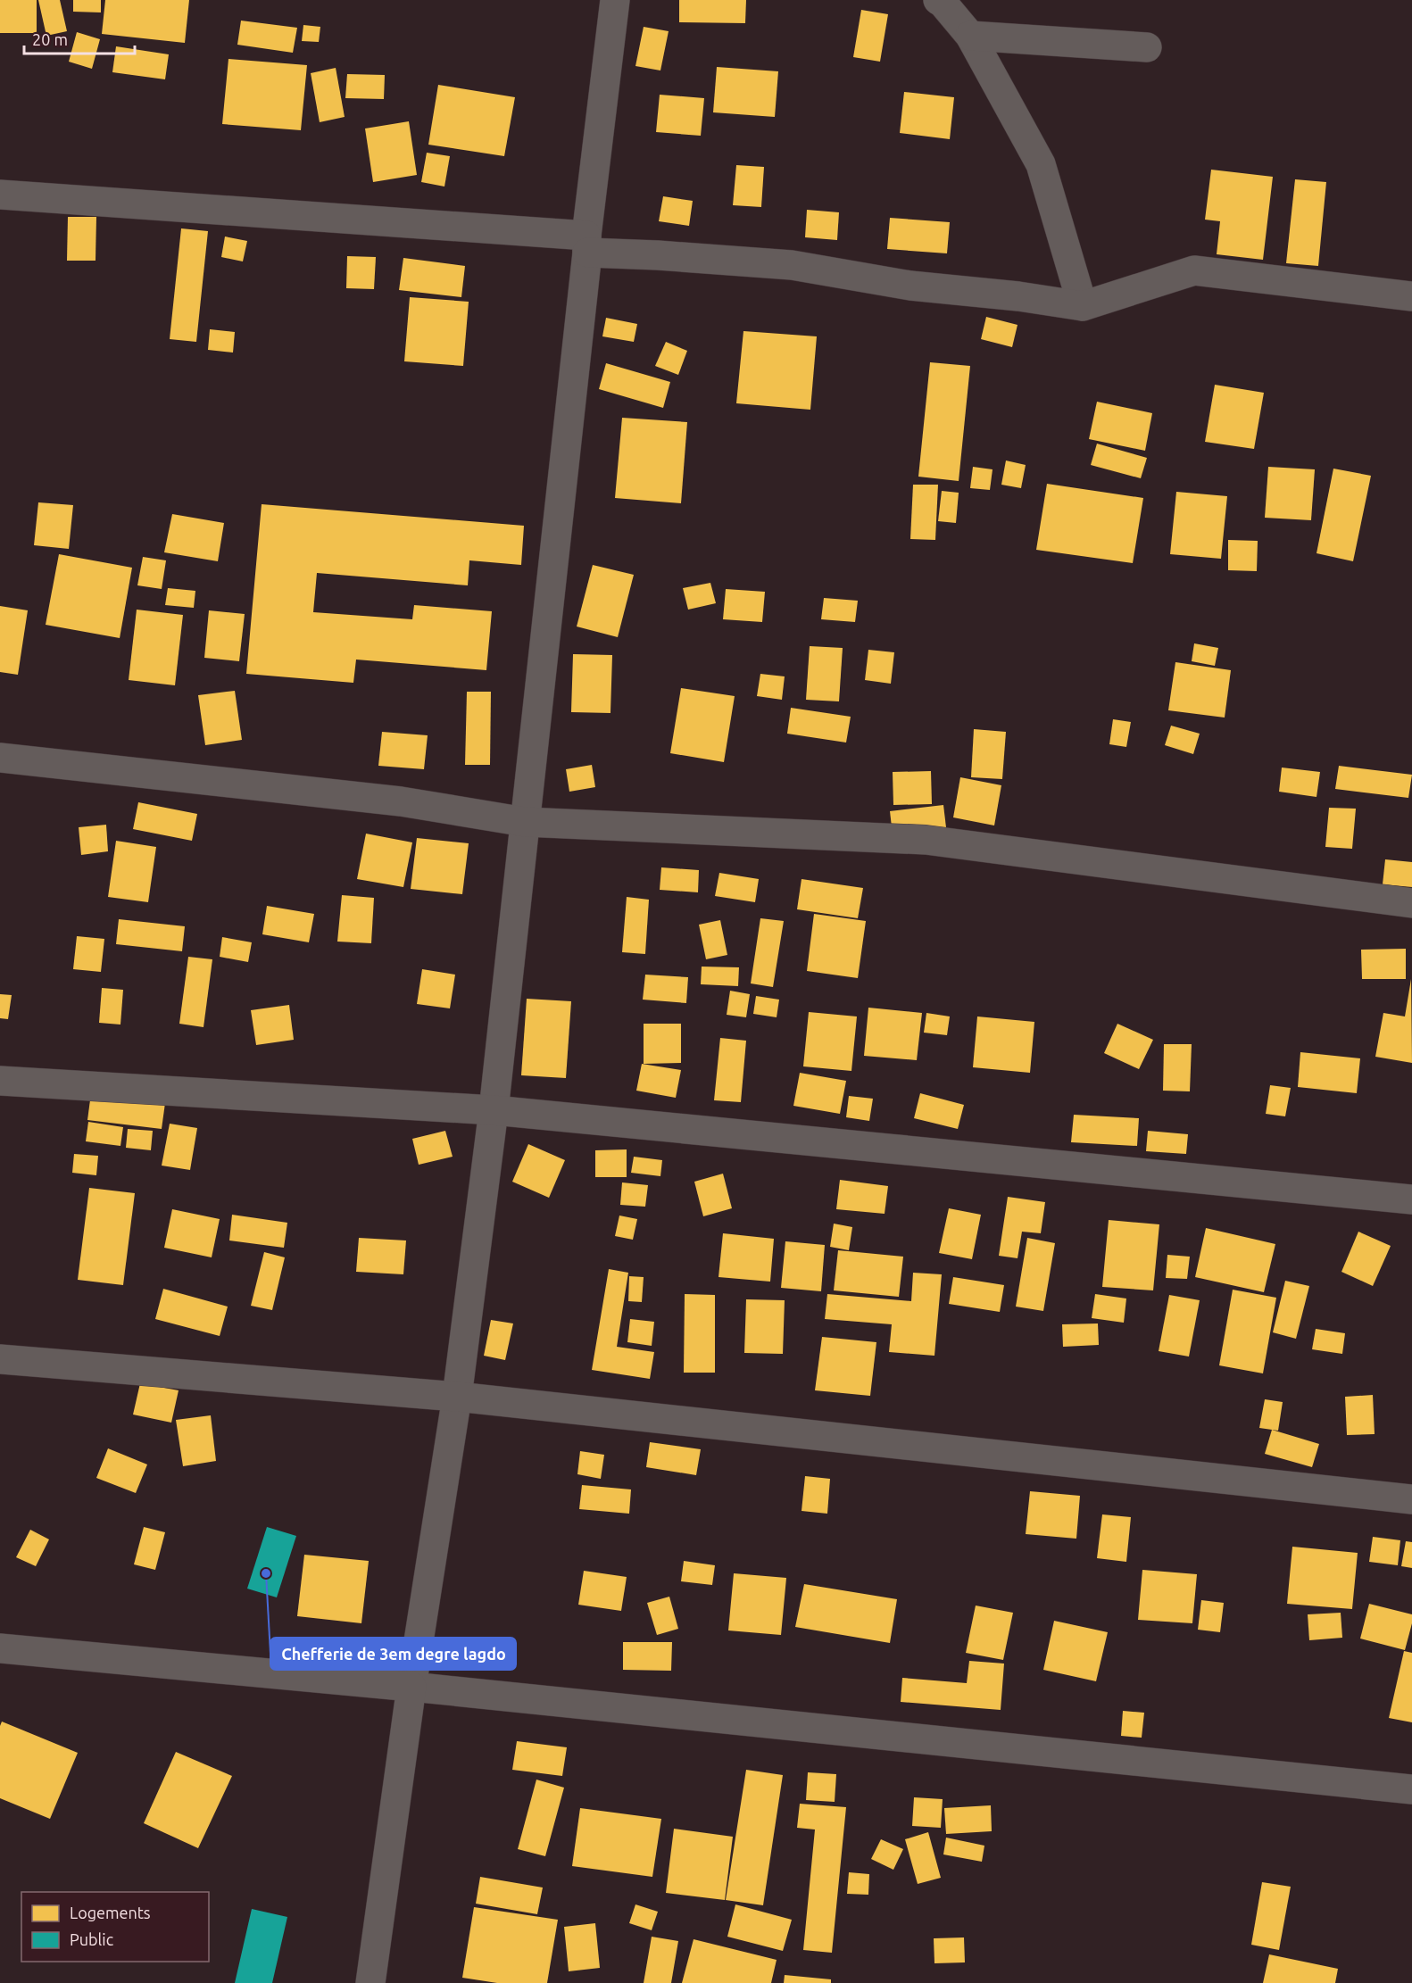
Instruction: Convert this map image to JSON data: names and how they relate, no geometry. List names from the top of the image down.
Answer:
{
  "places": ["Chefferie de 3em degre lagdo"],
  "legend": ["Logements", "Public"],
  "scale_bar": "20 m"
}
